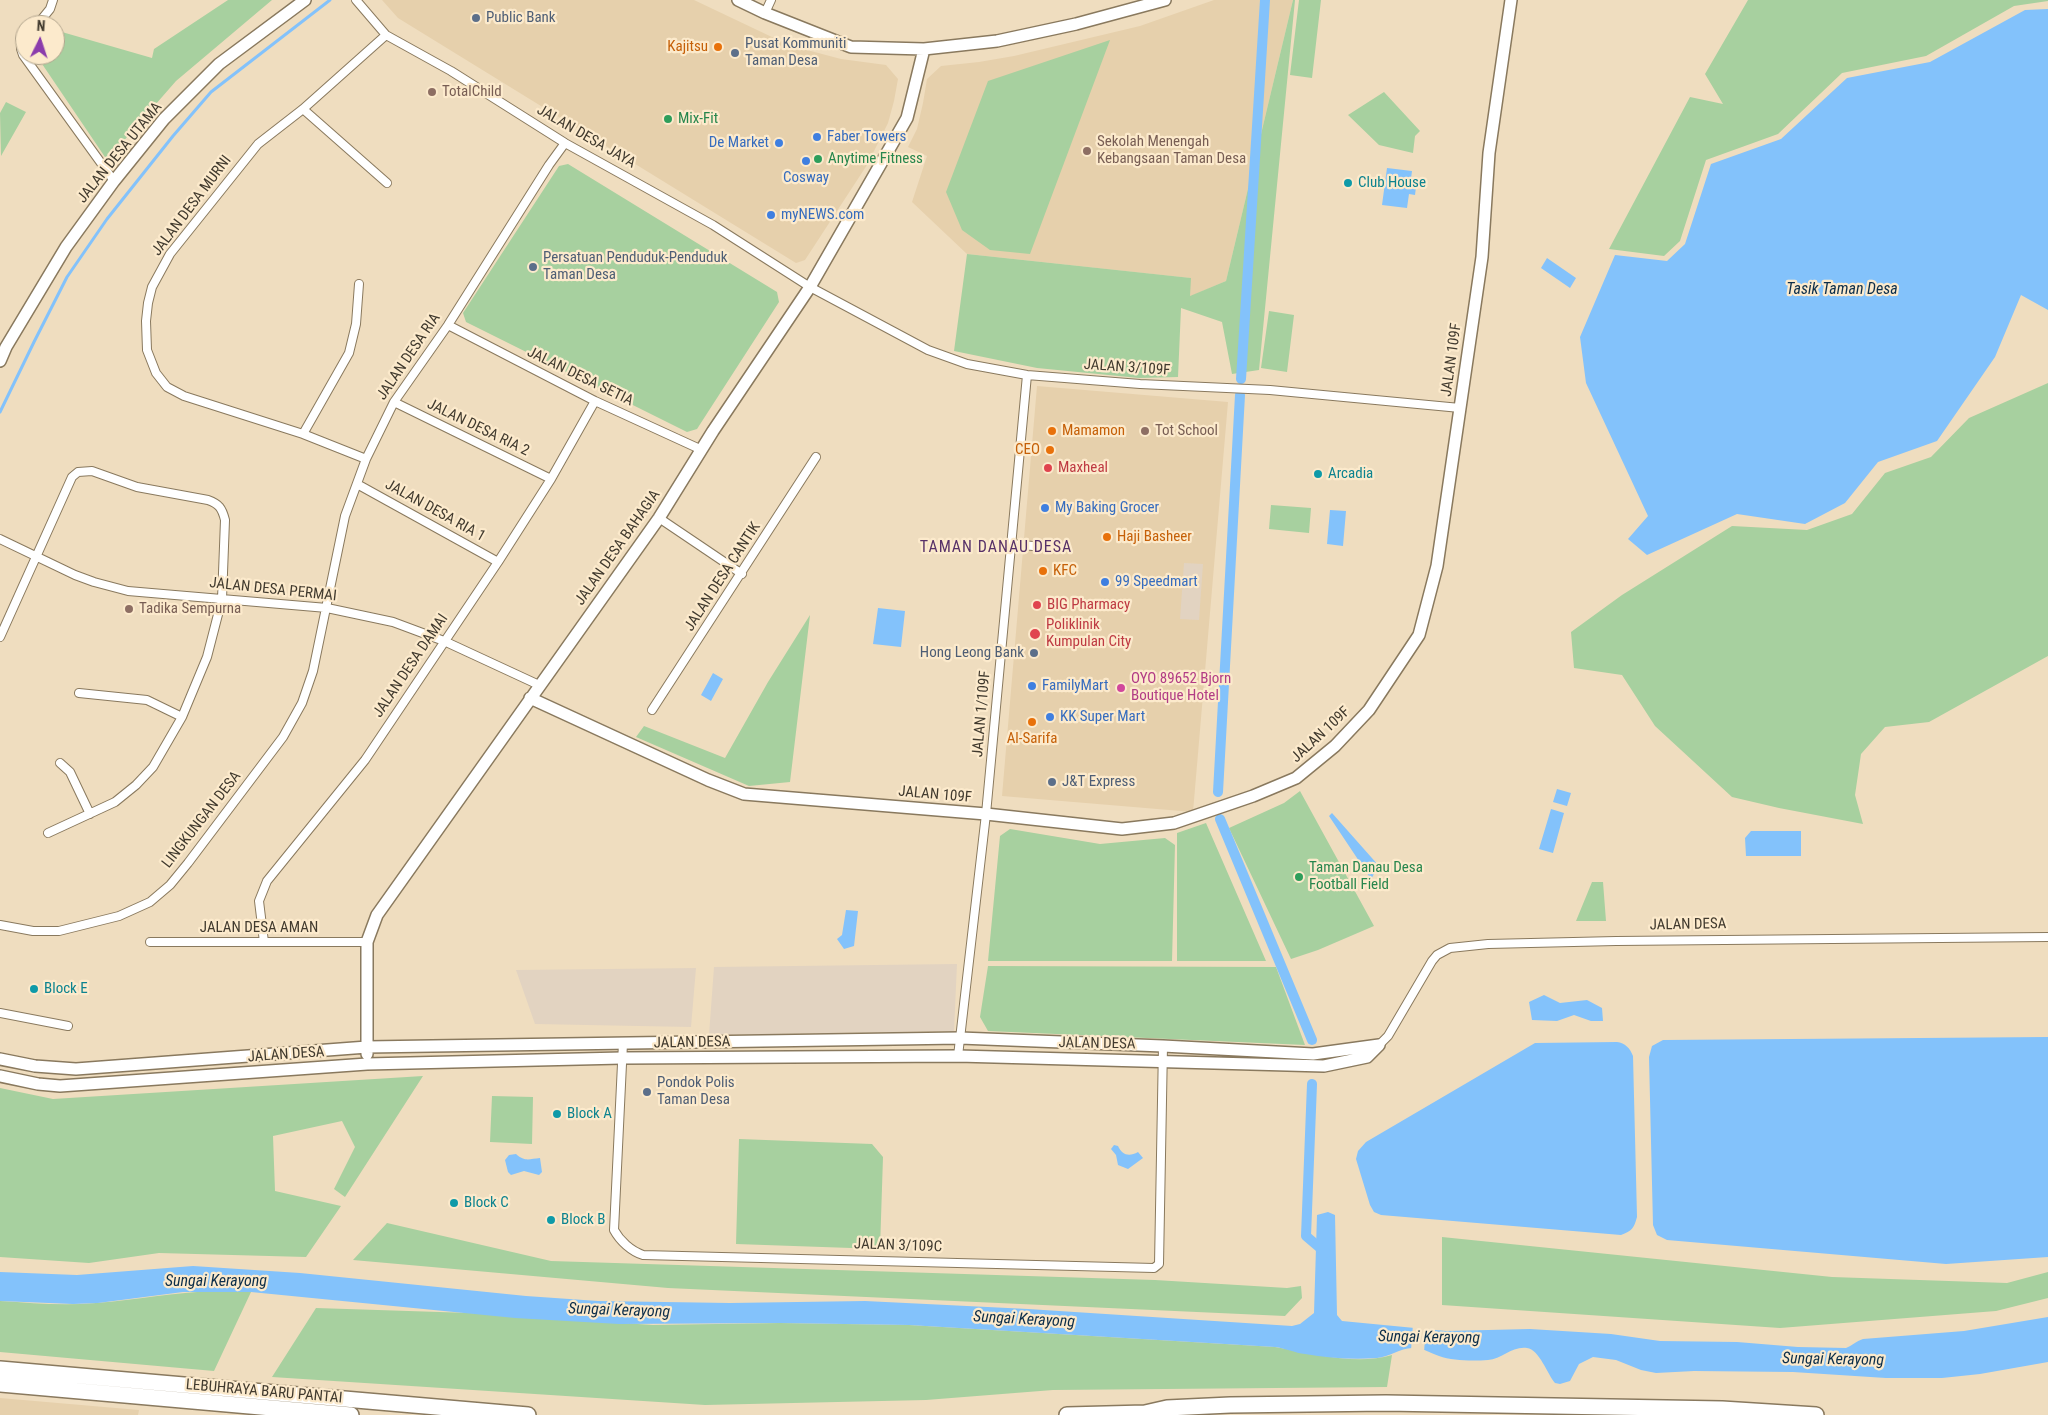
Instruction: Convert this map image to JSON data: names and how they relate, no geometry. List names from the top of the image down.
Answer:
{
  "streets": {
    "highway": ["LEBUHRAYA BARU PANTAI"],
    "street": [
      "JALAN DESA JAYA",
      "JALAN DESA UTAMA",
      "JALAN DESA MURNI",
      "JALAN DESA RIA",
      "JALAN 109F",
      "JALAN 3/109F",
      "JALAN DESA SETIA",
      "JALAN DESA RIA 2",
      "JALAN DESA RIA 1",
      "JALAN DESA BAHAGIA",
      "JALAN DESA CANTIK",
      "JALAN DESA PERMAI",
      "JALAN DESA DAMAI",
      "JALAN 1/109F",
      "LINGKUNGAN DESA",
      "JALAN DESA",
      "JALAN DESA AMAN",
      "JALAN 3/109C"
    ]
  },
  "crossings": [
    ["JALAN DESA JAYA", "JALAN DESA MURNI"],
    ["JALAN DESA JAYA", "JALAN DESA RIA"],
    ["JALAN DESA JAYA", "JALAN 3/109F"],
    ["JALAN DESA JAYA", "JALAN DESA BAHAGIA"],
    ["JALAN DESA MURNI", "JALAN DESA RIA"],
    ["JALAN DESA RIA", "JALAN DESA SETIA"],
    ["JALAN DESA RIA", "JALAN DESA RIA 2"],
    ["JALAN DESA RIA", "JALAN DESA RIA 1"],
    ["JALAN DESA RIA", "JALAN DESA PERMAI"],
    ["JALAN DESA RIA", "LINGKUNGAN DESA"],
    ["JALAN 109F", "JALAN 3/109F"],
    ["JALAN 109F", "JALAN DESA BAHAGIA"],
    ["JALAN 109F", "JALAN 1/109F"],
    ["JALAN 3/109F", "JALAN DESA BAHAGIA"],
    ["JALAN 3/109F", "JALAN 1/109F"],
    ["JALAN DESA SETIA", "JALAN DESA BAHAGIA"],
    ["JALAN DESA SETIA", "JALAN DESA DAMAI"],
    ["JALAN DESA RIA 2", "JALAN DESA DAMAI"],
    ["JALAN DESA RIA 1", "JALAN DESA DAMAI"],
    ["JALAN DESA BAHAGIA", "JALAN DESA PERMAI"],
    ["JALAN DESA BAHAGIA", "JALAN DESA"],
    ["JALAN DESA BAHAGIA", "JALAN DESA AMAN"],
    ["JALAN DESA PERMAI", "JALAN DESA DAMAI"],
    ["JALAN DESA PERMAI", "LINGKUNGAN DESA"],
    ["JALAN DESA DAMAI", "JALAN DESA AMAN"],
    ["JALAN 1/109F", "JALAN DESA"],
    ["JALAN DESA", "JALAN 3/109C"]
  ],
  "districts": ["TAMAN DANAU DESA"],
  "water": ["Tasik Taman Desa", "Sungai Kerayong"],
  "places": [
    "Public Bank",
    "Kajitsu",
    "Pusat Kommuniti Taman Desa",
    "TotalChild",
    "Mix-Fit",
    "Faber Towers",
    "De Market",
    "Sekolah Menengah Kebangsaan Taman Desa",
    "Anytime Fitness",
    "Cosway",
    "Club House",
    "myNEWS.com",
    "Persatuan Penduduk-Penduduk Taman Desa",
    "Mamamon",
    "Tot School",
    "CEO",
    "Maxheal",
    "Arcadia",
    "My Baking Grocer",
    "Haji Basheer",
    "KFC",
    "99 Speedmart",
    "BIG Pharmacy",
    "Tadika Sempurna",
    "Poliklinik Kumpulan City",
    "Hong Leong Bank",
    "FamilyMart",
    "OYO 89652 Bjorn Boutique Hotel",
    "KK Super Mart",
    "Al-Sarifa",
    "J&T Express",
    "Taman Danau Desa Football Field",
    "Block E",
    "Pondok Polis Taman Desa",
    "Block A",
    "Block C",
    "Block B"
  ],
  "north": "top"
}
